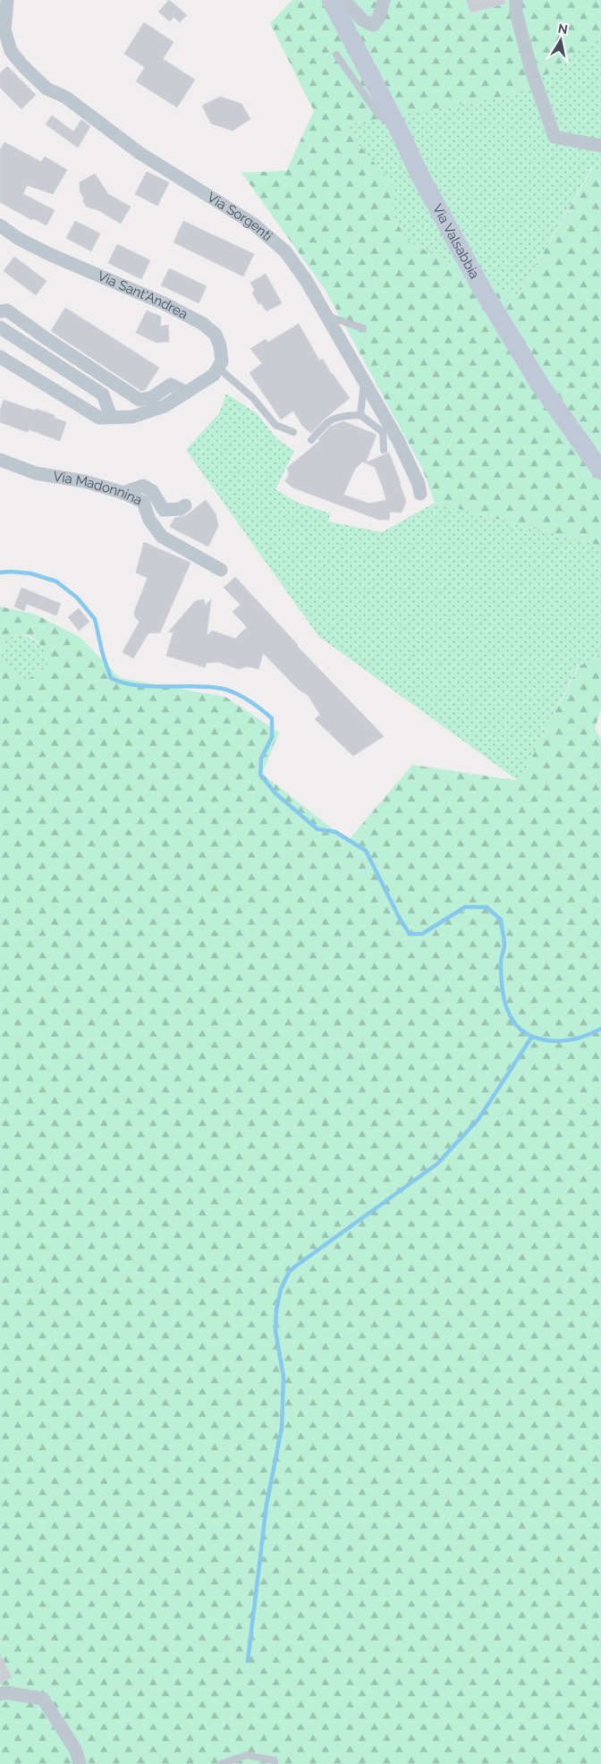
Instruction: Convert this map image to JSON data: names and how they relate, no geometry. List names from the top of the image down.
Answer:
{
  "streets": {
    "main road": ["Via Valsabbia"],
    "street": ["Via Sorgenti", "Via Sant'Andrea", "Via Madonnina"]
  },
  "north": "top"
}
